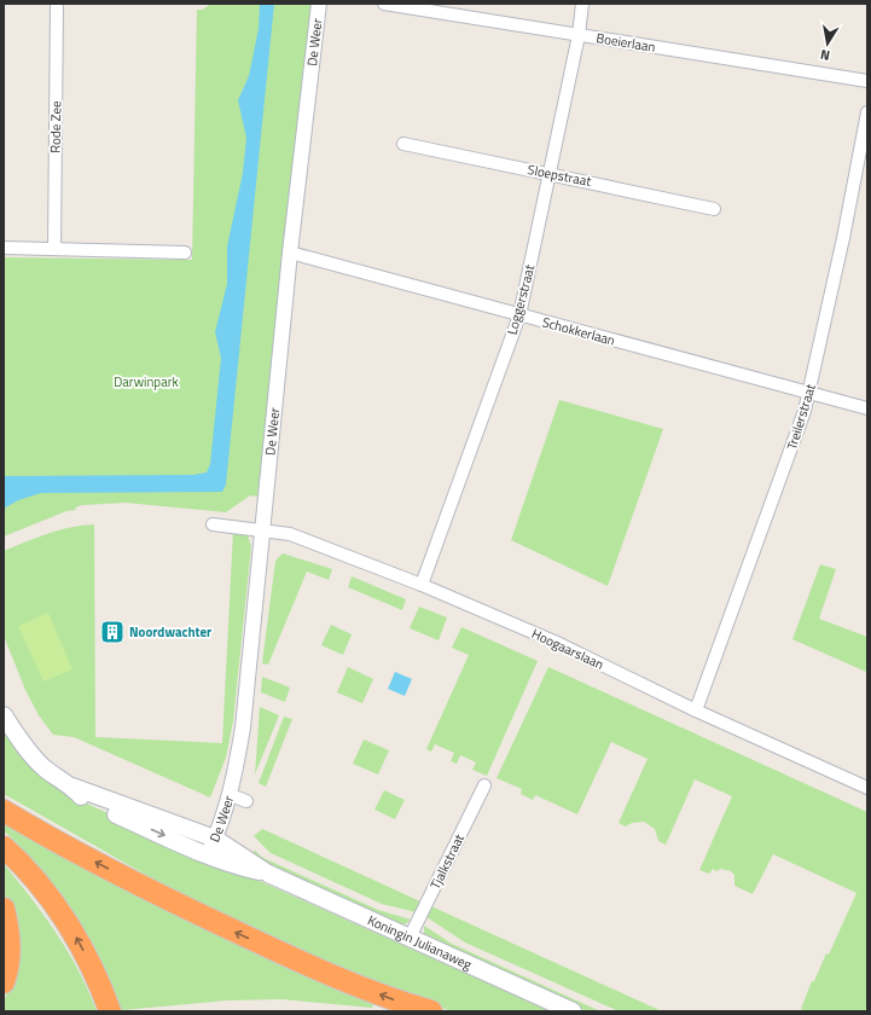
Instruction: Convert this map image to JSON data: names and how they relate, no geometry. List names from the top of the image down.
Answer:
{
  "streets": {
    "main road": ["Koningin Julianaweg"],
    "street": [
      "De Weer",
      "Boeierlaan",
      "Rode Zee",
      "Sloepstraat",
      "Loggerstraat",
      "Schokkerlaan",
      "Treilerstraat",
      "Hoogaarslaan",
      "Tjalkstraat"
    ]
  },
  "crossings": [
    ["De Weer", "Schokkerlaan"],
    ["De Weer", "Hoogaarslaan"],
    ["De Weer", "Koningin Julianaweg"],
    ["Boeierlaan", "Loggerstraat"],
    ["Sloepstraat", "Loggerstraat"],
    ["Loggerstraat", "Schokkerlaan"],
    ["Loggerstraat", "Hoogaarslaan"],
    ["Schokkerlaan", "Treilerstraat"],
    ["Treilerstraat", "Hoogaarslaan"],
    ["Tjalkstraat", "Koningin Julianaweg"]
  ],
  "parks": ["Darwinpark"],
  "places": {
    "building": ["Noordwachter"]
  },
  "north": "bottom"
}
